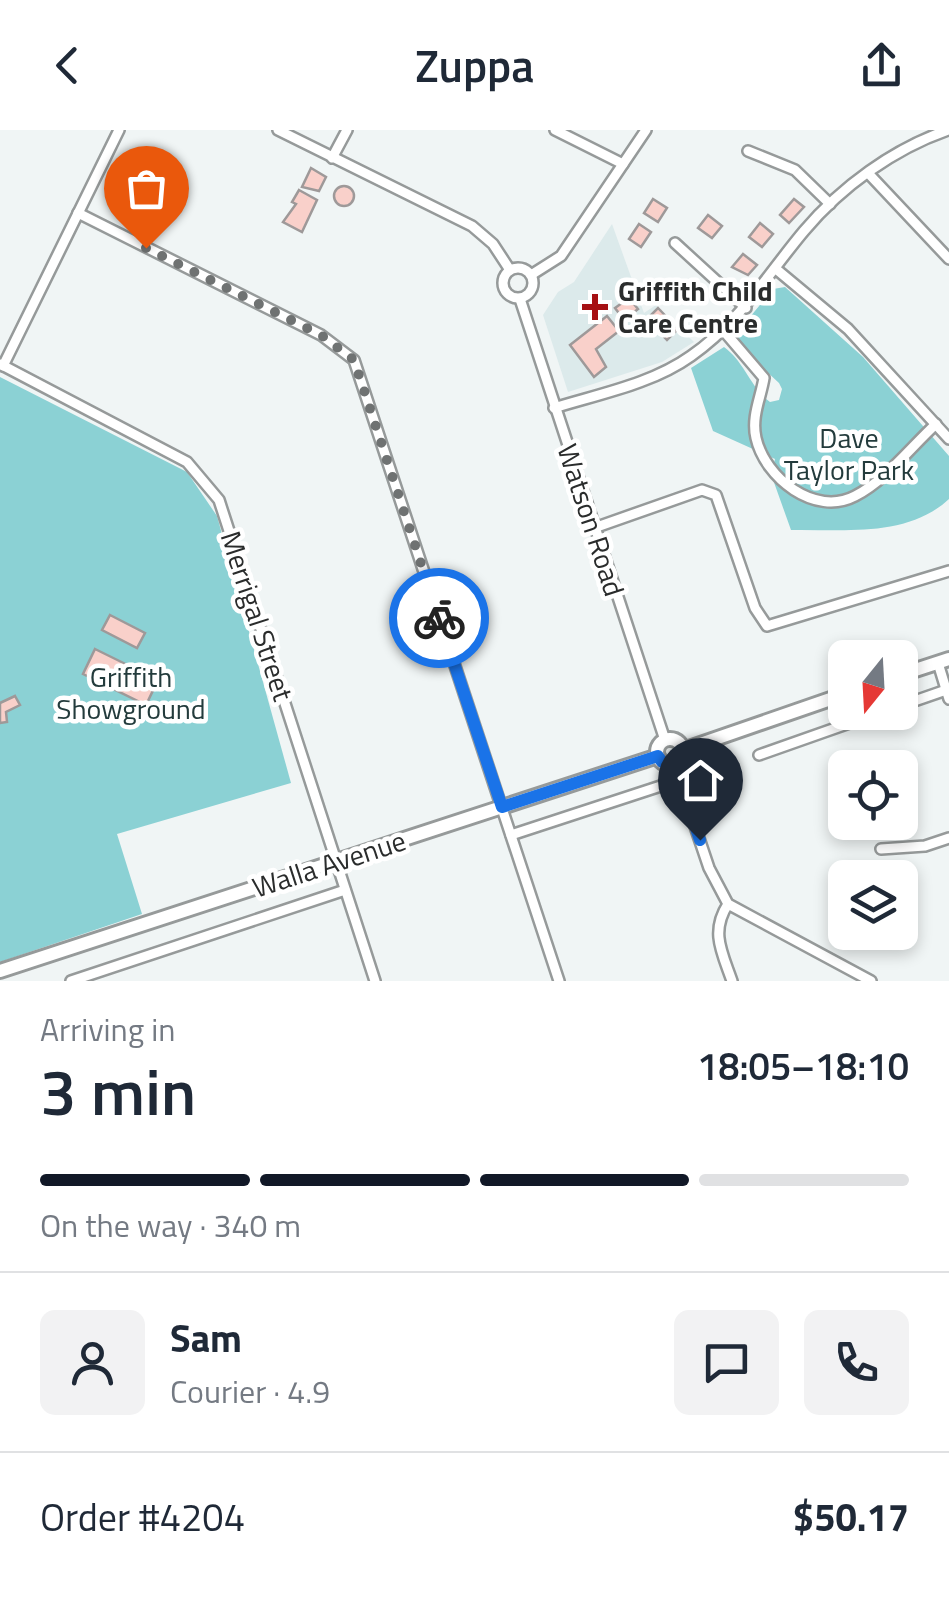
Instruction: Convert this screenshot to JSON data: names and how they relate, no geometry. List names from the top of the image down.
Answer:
{
  "streets": {
    "street": ["Watson Road", "Merrigal Street", "Walla Avenue"]
  },
  "crossings": [
    ["Watson Road", "Walla Avenue"],
    ["Merrigal Street", "Walla Avenue"]
  ],
  "parks": ["Dave Taylor Park", "Griffith Showground"],
  "places": {
    "health": ["Griffith Child Care Centre"]
  },
  "north": "bottom",
  "page": {
    "header": "Zuppa",
    "heading": ["3 min", "Arriving in", "18:05–18:10"],
    "panel": [
      "Sam",
      "Courier · 4.9",
      "Order #4204",
      "$50.17"
    ],
    "bar": "On the way · 340 m"
  }
}
